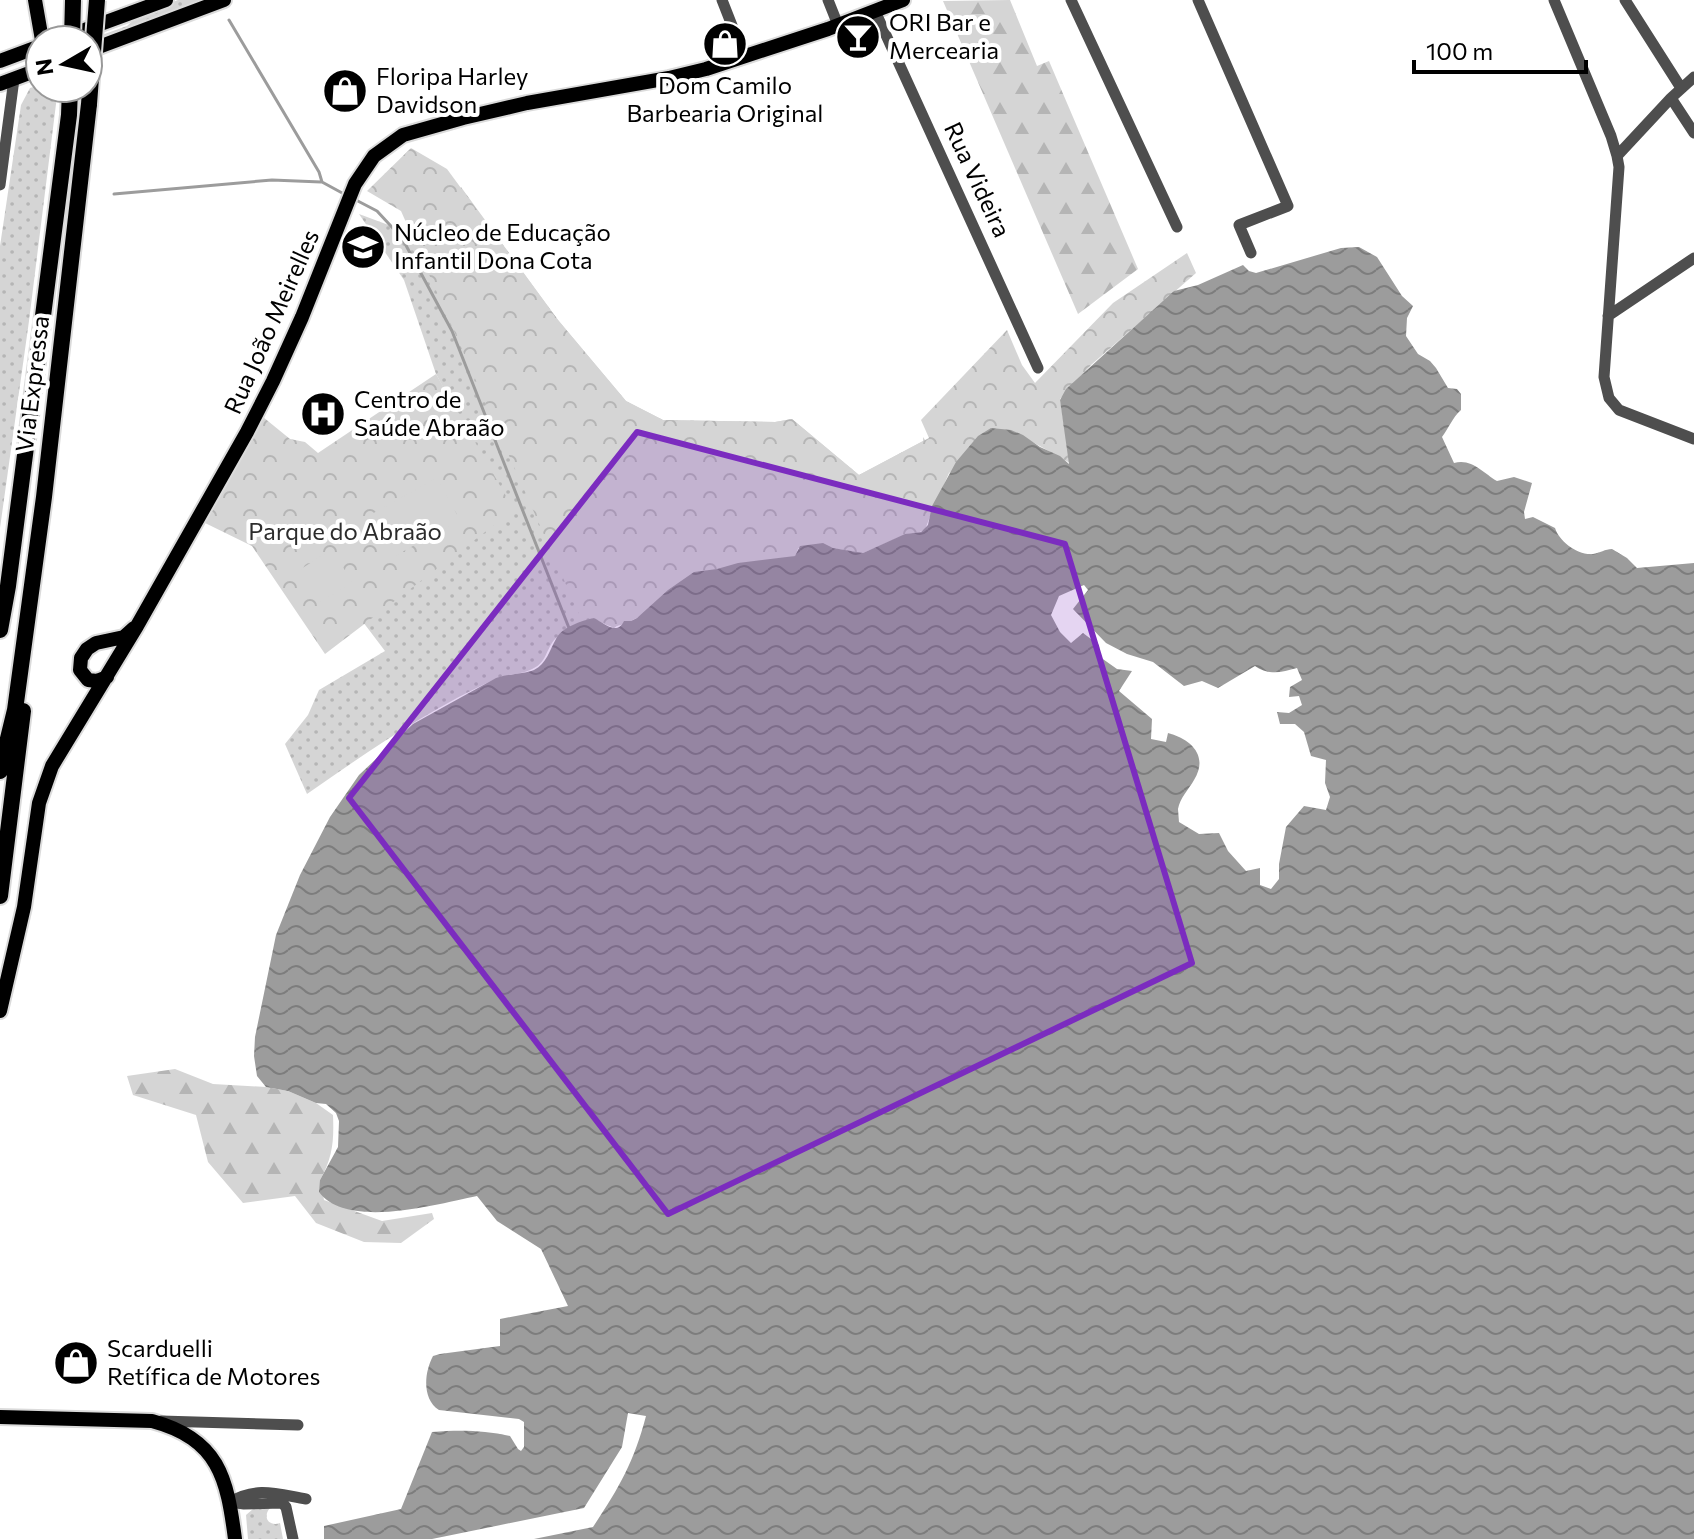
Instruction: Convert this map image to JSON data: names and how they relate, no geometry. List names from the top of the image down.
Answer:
{
  "streets": {
    "highway": ["Via Expressa"],
    "main road": ["Rua João Meirelles"],
    "street": ["Rua Videira"]
  },
  "crossings": [
    ["Rua Videira", "Rua João Meirelles"]
  ],
  "parks": ["Parque do Abraão"],
  "places": {
    "bar": ["ORI Bar e Mercearia"],
    "shop": ["Dom Camilo Barbearia Original", "Floripa Harley Davidson", "Scarduelli Retífica de Motores"],
    "school or university": ["Núcleo de Educação Infantil Dona Cota"],
    "hospital": ["Centro de Saúde Abraão"]
  },
  "scale_bar": "100 m",
  "north": "left"
}
